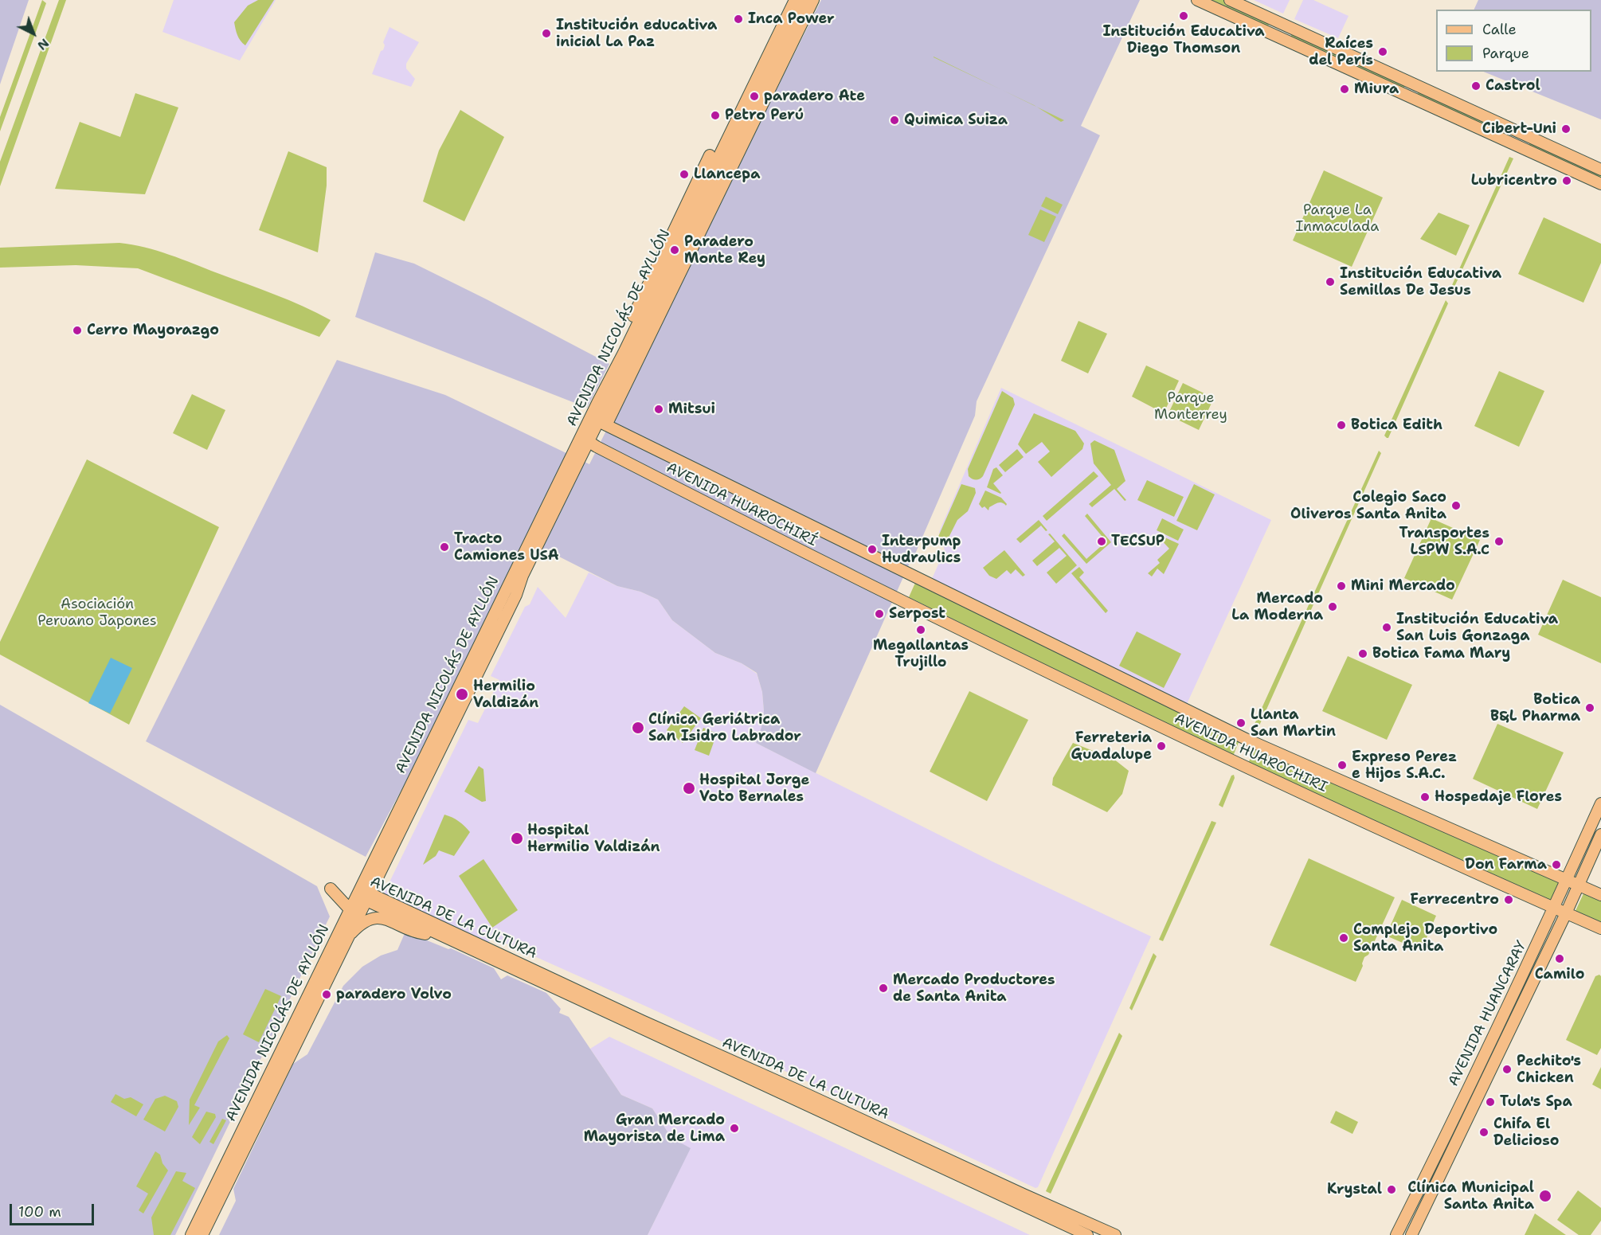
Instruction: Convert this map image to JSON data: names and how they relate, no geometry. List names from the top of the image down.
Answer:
{
  "streets": {
    "main road": [
      "AVENIDA NICOLÁS DE AYLLÓN",
      "AVENIDA HUAROCHIRÍ",
      "AVENIDA HUAROCHIRI",
      "AVENIDA DE LA CULTURA",
      "AVENIDA HUANCARAY"
    ]
  },
  "crossings": [
    ["AVENIDA NICOLÁS DE AYLLÓN", "AVENIDA HUAROCHIRÍ"],
    ["AVENIDA NICOLÁS DE AYLLÓN", "AVENIDA DE LA CULTURA"],
    ["AVENIDA HUAROCHIRÍ", "AVENIDA HUAROCHIRI"],
    ["AVENIDA HUAROCHIRI", "AVENIDA HUANCARAY"]
  ],
  "parks": ["Parque La Inmaculada", "Parque Monterrey", "Asociación Peruano Japones"],
  "places": [
    "Institución Educativa Diego Thomson",
    "Inca Power",
    "Institución educativa inicial La Paz",
    "Raíces del Perís",
    "Castrol",
    "Miura",
    "paradero Ate",
    "Petro Perú",
    "Quimica Suiza",
    "Cibert-Uni",
    "Llancepa",
    "Lubricentro",
    "Paradero Monte Rey",
    "Institución Educativa Semillas De Jesus",
    "Cerro Mayorazgo",
    "Mitsui",
    "Botica Edith",
    "Colegio Saco Oliveros Santa Anita",
    "TECSUP",
    "Transportes LSPW S.A.C",
    "Tracto Camiones USA",
    "Interpump Hudraulics",
    "Mini Mercado",
    "Mercado La Moderna",
    "Serpost",
    "Institución Educativa San Luis Gonzaga",
    "Megallantas Trujillo",
    "Botica Fama Mary",
    "Hermilio Valdizán",
    "Botica B&L Pharma",
    "Llanta San Martin",
    "Clínica Geriátrica San Isidro Labrador",
    "Ferreteria Guadalupe",
    "Expreso Perez e Hijos S.A.C.",
    "Hospital Jorge Voto Bernales",
    "Hospedaje Flores",
    "Hospital Hermilio Valdizán",
    "Don Farma",
    "Ferrecentro",
    "Complejo Deportivo Santa Anita",
    "Camilo",
    "Mercado Productores de Santa Anita",
    "paradero Volvo",
    "Pechito's Chicken",
    "Tula's Spa",
    "Gran Mercado Mayorista de Lima",
    "Chifa El Delicioso",
    "Krystal",
    "Clínica Municipal Santa Anita"
  ],
  "legend": ["Calle", "Parque"],
  "scale_bar": "100 m",
  "north": "bottom right"
}
